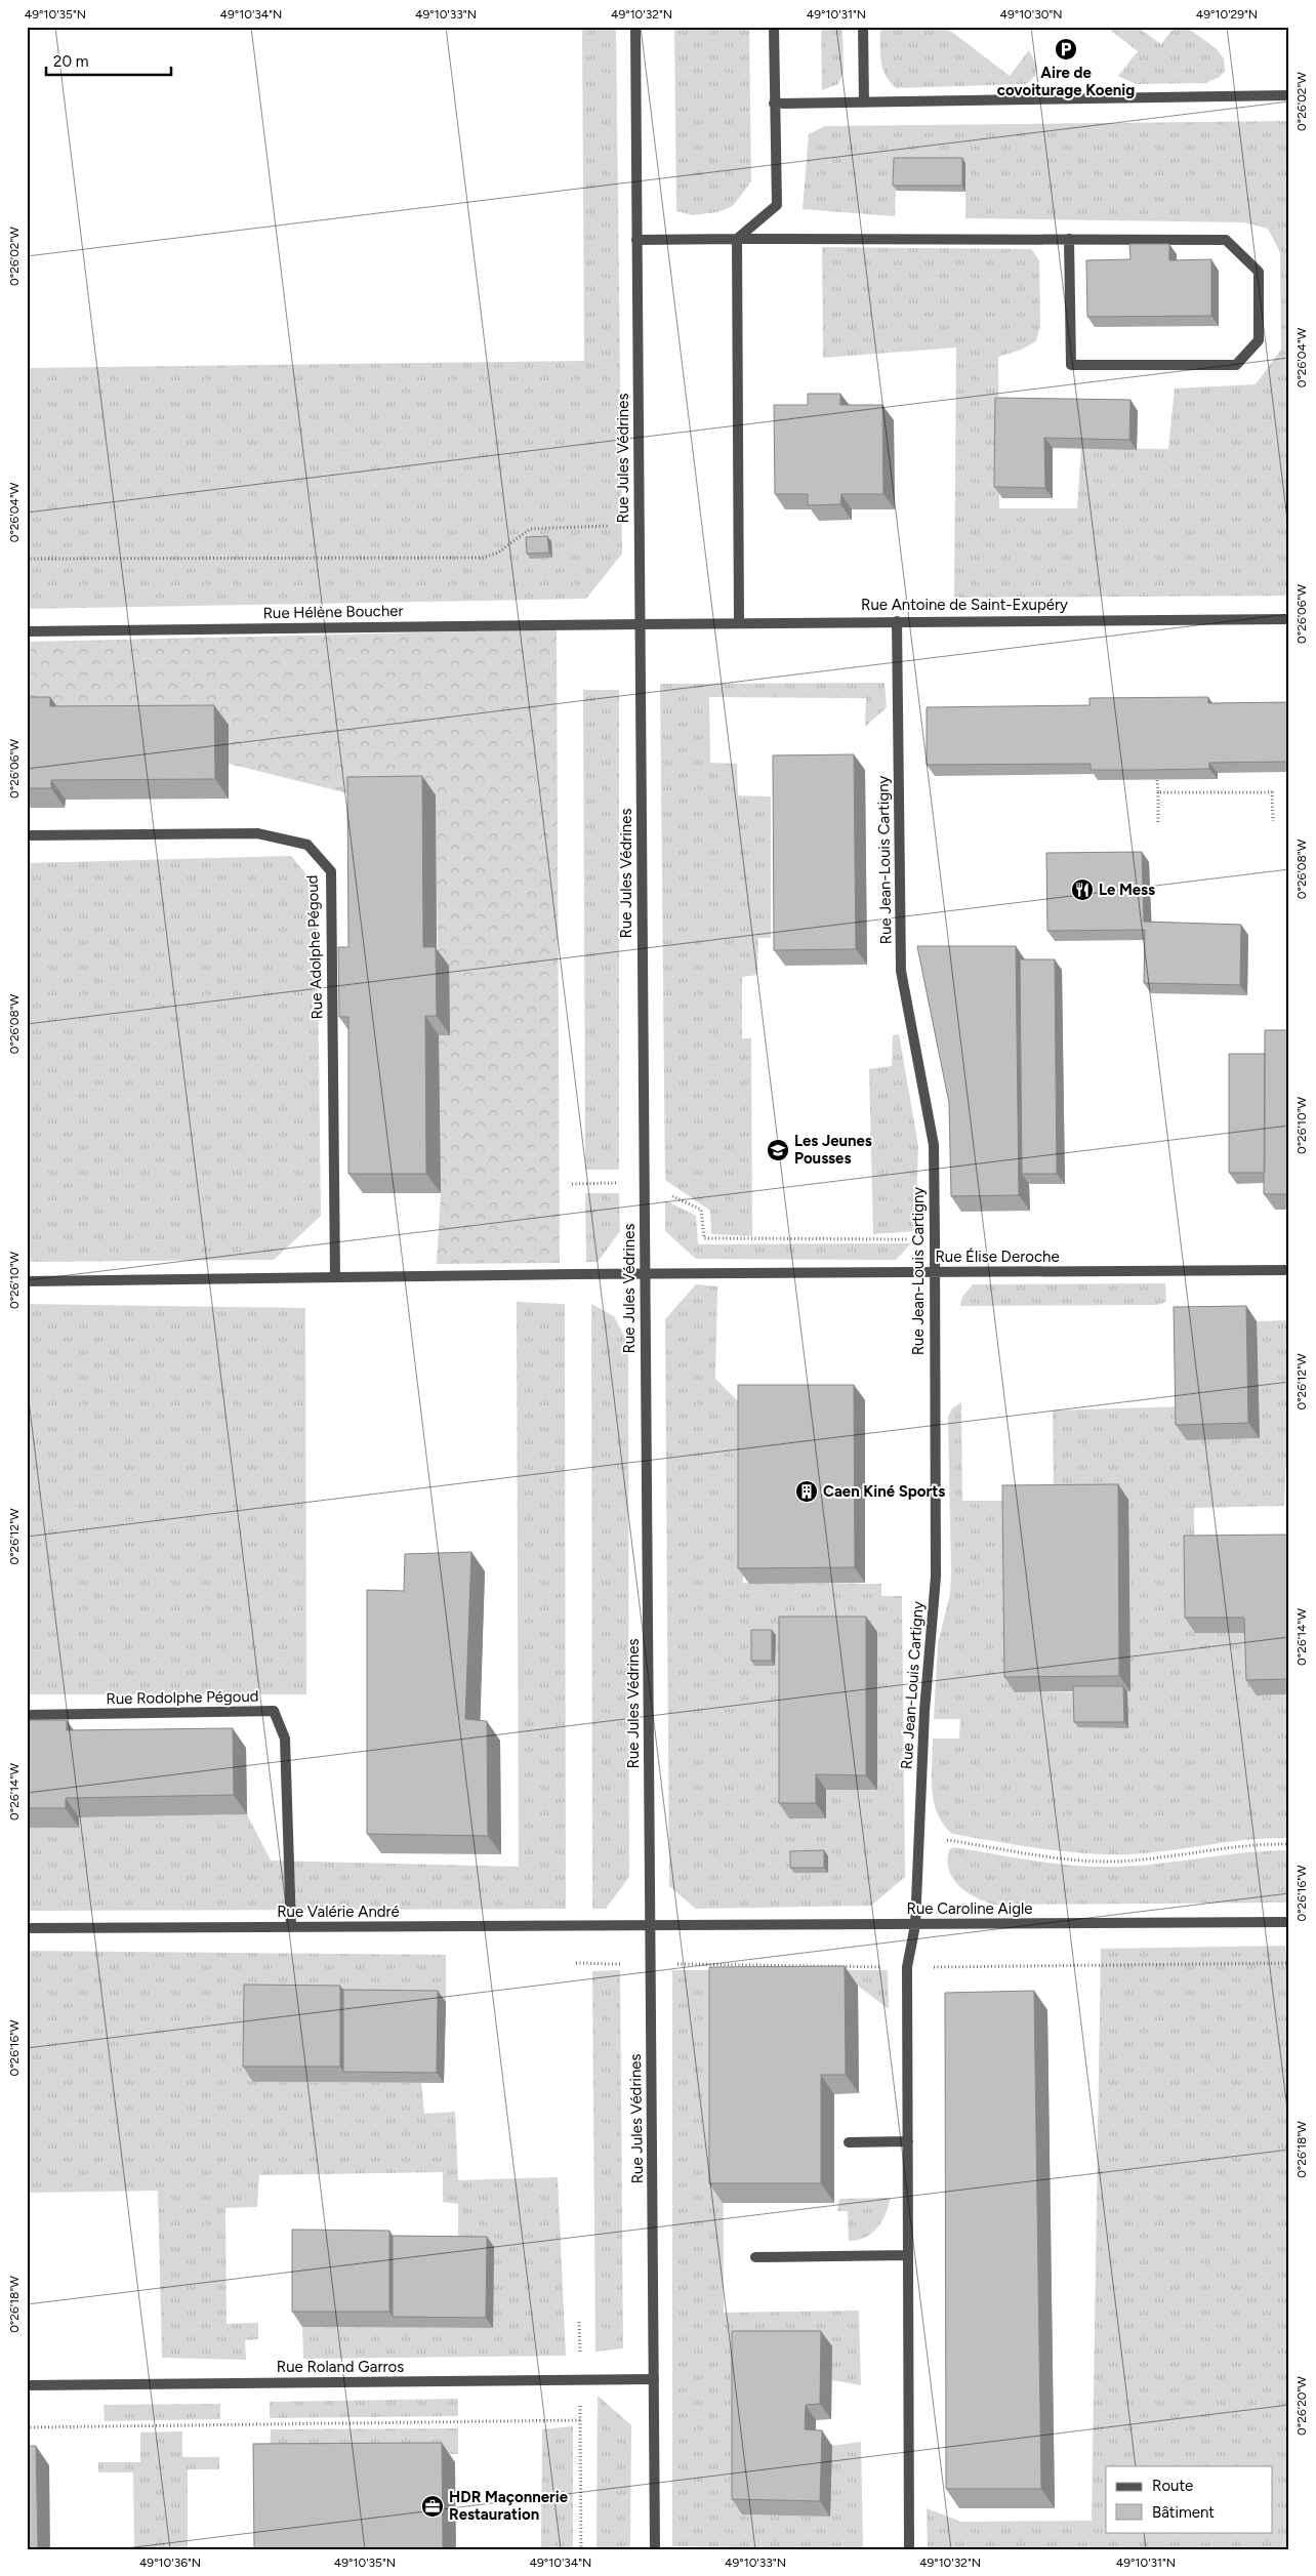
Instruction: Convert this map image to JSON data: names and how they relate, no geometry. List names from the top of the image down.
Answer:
{
  "streets": {
    "street": [
      "Rue Jules Védrines",
      "Rue Antoine de Saint-Exupéry",
      "Rue Hélène Boucher",
      "Rue Jean-Louis Cartigny",
      "Rue Adolphe Pégoud",
      "Rue Élise Deroche",
      "Rue Rodolphe Pégoud",
      "Rue Caroline Aigle",
      "Rue Valérie André",
      "Rue Roland Garros"
    ]
  },
  "crossings": [
    ["Rue Jules Védrines", "Rue Antoine de Saint-Exupéry"],
    ["Rue Jules Védrines", "Rue Hélène Boucher"],
    ["Rue Jules Védrines", "Rue Élise Deroche"],
    ["Rue Jules Védrines", "Rue Caroline Aigle"],
    ["Rue Jules Védrines", "Rue Valérie André"],
    ["Rue Jules Védrines", "Rue Roland Garros"],
    ["Rue Antoine de Saint-Exupéry", "Rue Hélène Boucher"],
    ["Rue Antoine de Saint-Exupéry", "Rue Jean-Louis Cartigny"],
    ["Rue Jean-Louis Cartigny", "Rue Élise Deroche"],
    ["Rue Jean-Louis Cartigny", "Rue Caroline Aigle"],
    ["Rue Rodolphe Pégoud", "Rue Valérie André"],
    ["Rue Caroline Aigle", "Rue Valérie André"]
  ],
  "places": {
    "parking": ["Aire de covoiturage Koenig"],
    "restaurant": ["Le Mess"],
    "school or university": ["Les Jeunes Pousses"],
    "building": ["Caen Kiné Sports"],
    "office": ["HDR Maçonnerie Restauration"]
  },
  "legend": ["Route", "Bâtiment"],
  "scale_bar": "20 m",
  "coordinates": [
    "49°10'35\"N",
    "49°10'34\"N",
    "49°10'33\"N",
    "49°10'32\"N",
    "49°10'31\"N",
    "49°10'30\"N",
    "49°10'29\"N",
    "0°26'02\"W",
    "0°26'04\"W",
    "0°26'06\"W",
    "0°26'08\"W",
    "0°26'10\"W",
    "0°26'12\"W",
    "0°26'14\"W",
    "0°26'16\"W",
    "0°26'18\"W",
    "0°26'20\"W",
    "49°10'36\"N"
  ]
}
